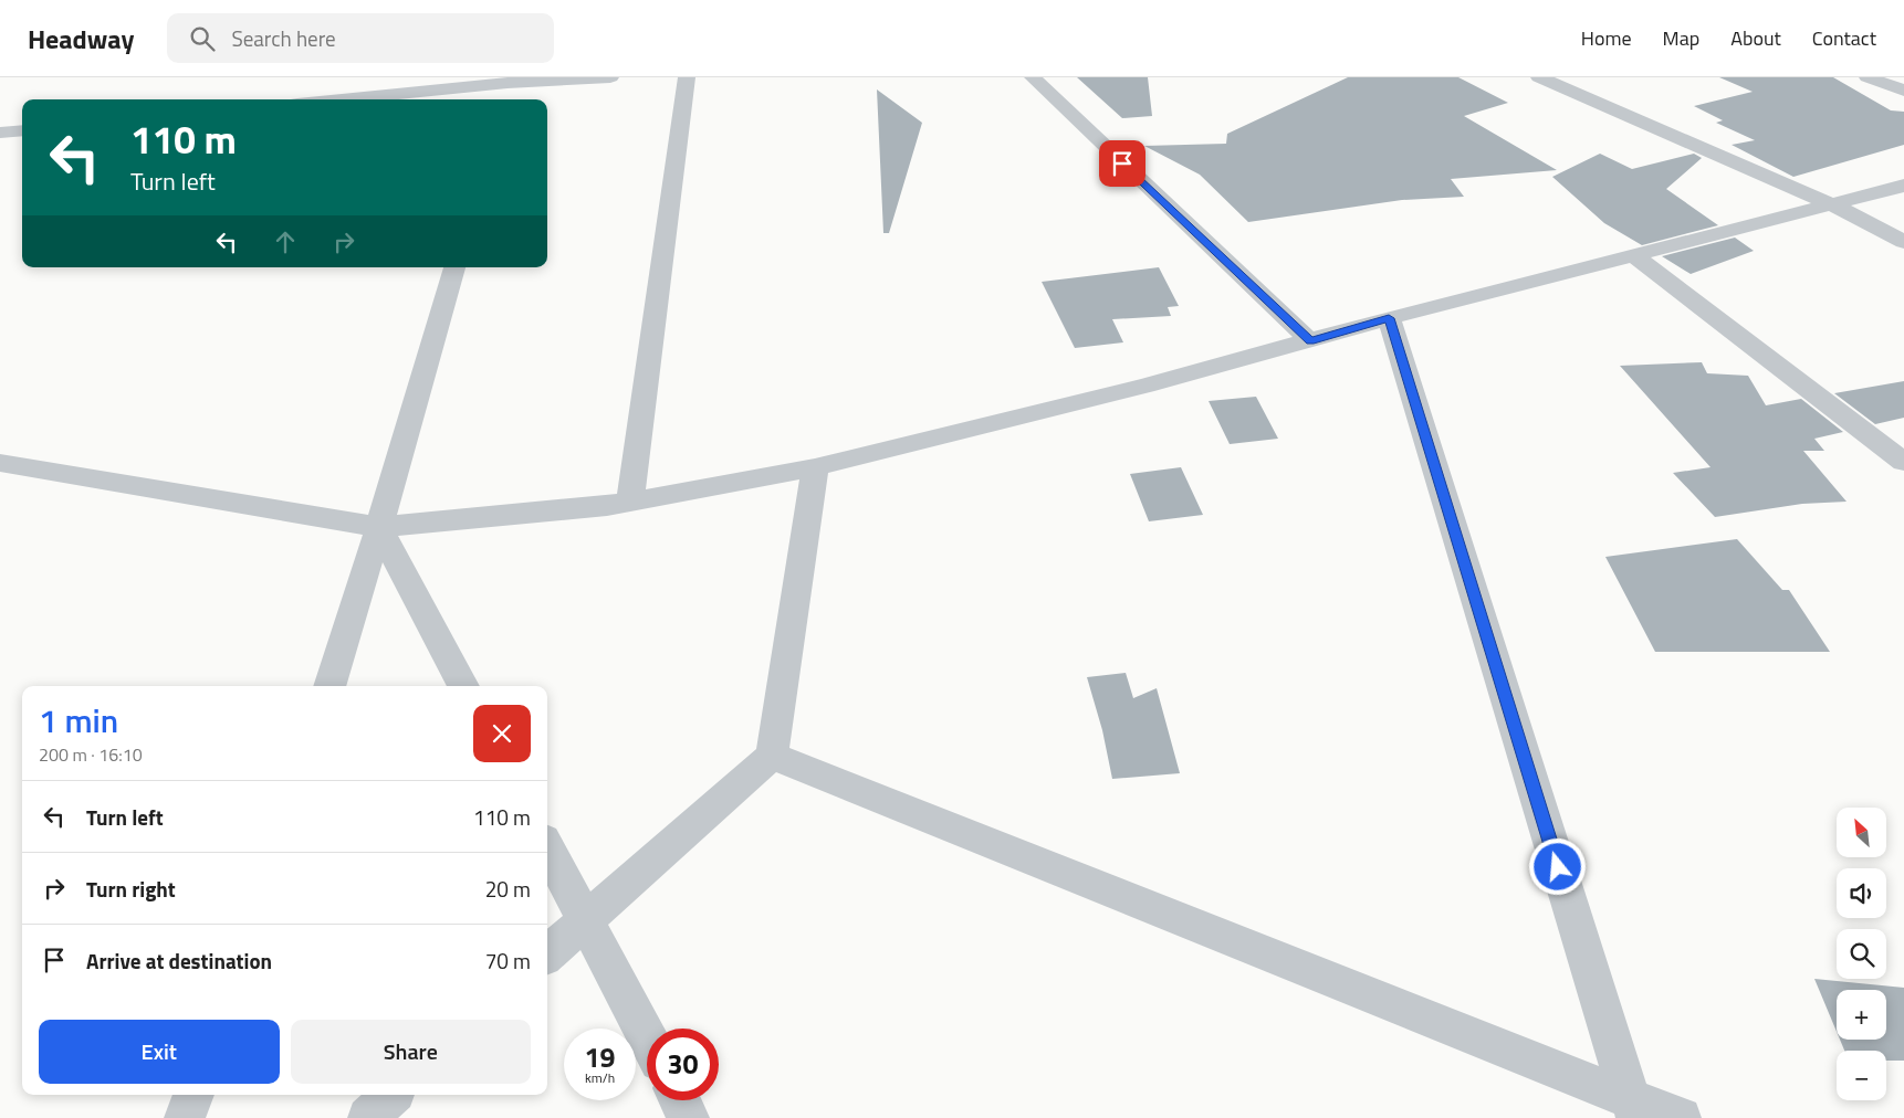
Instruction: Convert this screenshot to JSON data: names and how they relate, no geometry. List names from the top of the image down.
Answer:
{
  "north": "top left",
  "page": {
    "header": "Headway",
    "search": "Search here",
    "nav": [
      "Home",
      "Map",
      "About",
      "Contact"
    ],
    "turn": ["110 m", "Turn left"],
    "heading": ["1 min", "200 m · 16:10"],
    "list": [
      {
        "name": "Turn left",
        "value": "110 m"
      },
      {
        "name": "Turn right",
        "value": "20 m"
      },
      {
        "name": "Arrive at destination",
        "value": "70 m"
      }
    ],
    "map_buttons": ["+", "−"],
    "buttons": ["Exit", "Share"],
    "speed": "19 km/h",
    "limit": "30"
  }
}
